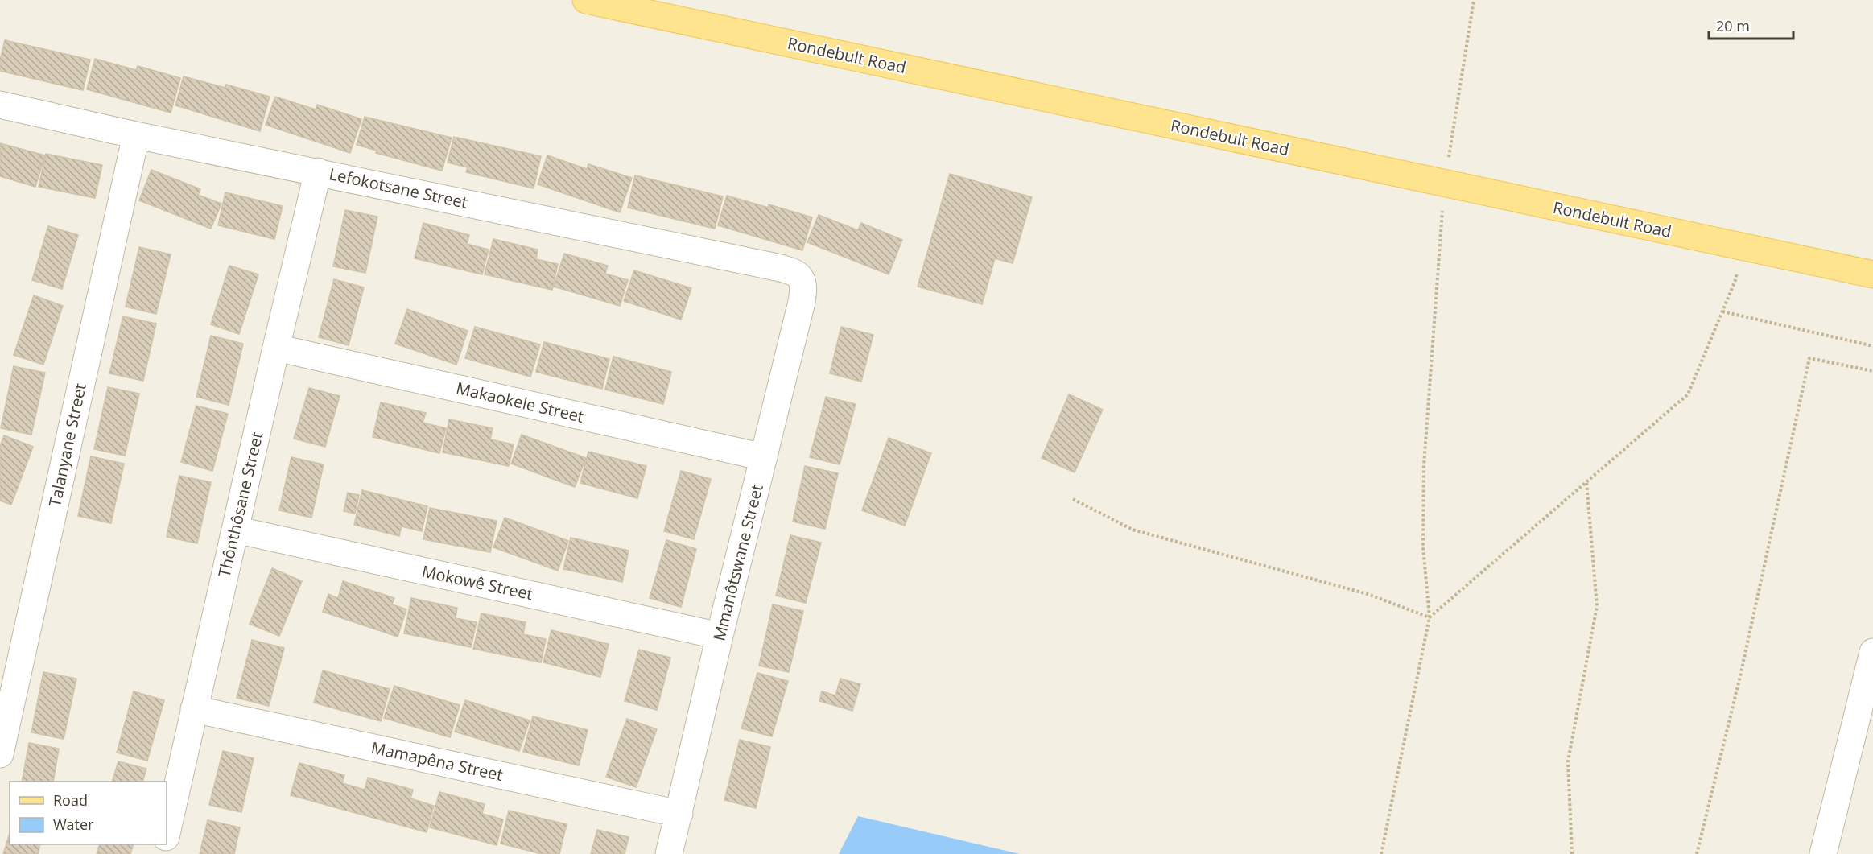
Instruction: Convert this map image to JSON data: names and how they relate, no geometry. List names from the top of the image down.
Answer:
{
  "streets": {
    "main road": ["Rondebult Road"],
    "street": [
      "Lefokotsane Street",
      "Makaokele Street",
      "Talanyane Street",
      "Thônthôsane Street",
      "Mmanôtswane Street",
      "Mokowê Street",
      "Mamapêna Street"
    ]
  },
  "crossings": [
    ["Lefokotsane Street", "Talanyane Street"],
    ["Lefokotsane Street", "Thônthôsane Street"],
    ["Lefokotsane Street", "Mmanôtswane Street"],
    ["Makaokele Street", "Thônthôsane Street"],
    ["Makaokele Street", "Mmanôtswane Street"],
    ["Thônthôsane Street", "Mokowê Street"],
    ["Thônthôsane Street", "Mamapêna Street"],
    ["Mmanôtswane Street", "Mokowê Street"],
    ["Mmanôtswane Street", "Mamapêna Street"]
  ],
  "legend": ["Road", "Water"],
  "scale_bar": "20 m"
}
